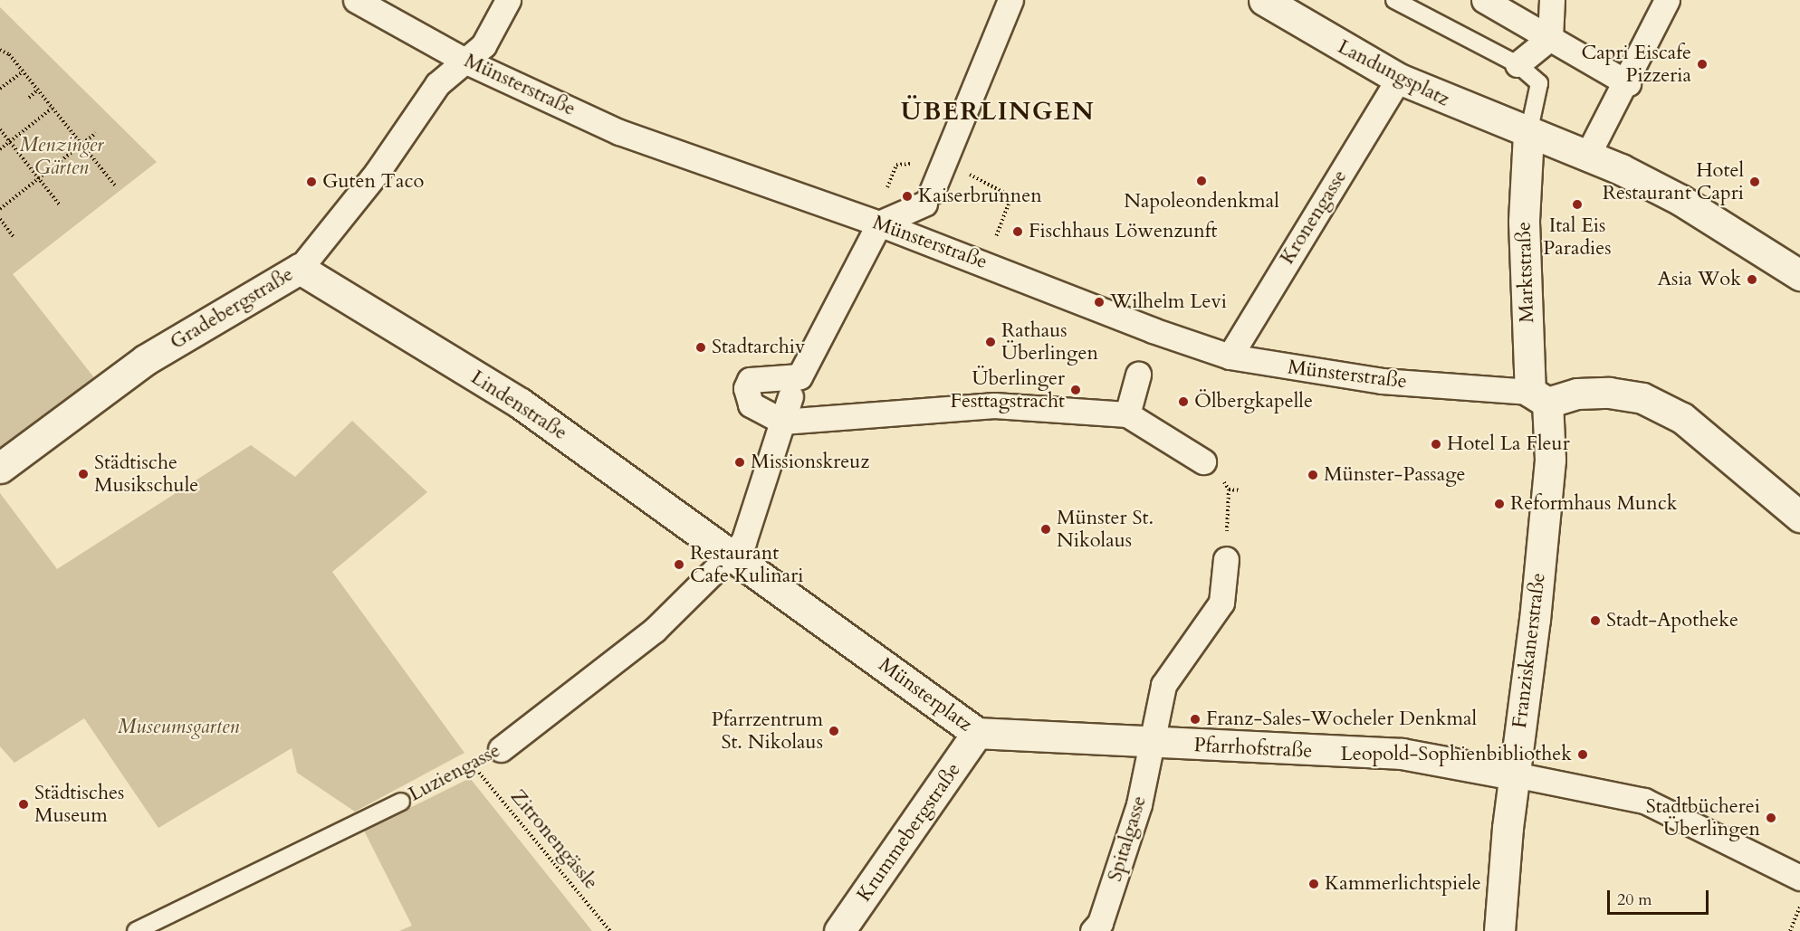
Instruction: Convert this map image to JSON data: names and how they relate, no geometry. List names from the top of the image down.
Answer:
{
  "streets": {
    "street": [
      "Landungsplatz",
      "Münsterstraße",
      "Kronengasse",
      "Marktstraße",
      "Gradebergstraße",
      "Lindenstraße",
      "Franziskanerstraße",
      "Münsterplatz",
      "Pfarrhofstraße",
      "Luziengasse",
      "Krummebergstraße",
      "Spitalgasse"
    ],
    "path": ["Zitronengässle"]
  },
  "crossings": [
    ["Landungsplatz", "Kronengasse"],
    ["Landungsplatz", "Marktstraße"],
    ["Münsterstraße", "Kronengasse"],
    ["Münsterstraße", "Marktstraße"],
    ["Münsterstraße", "Gradebergstraße"],
    ["Münsterstraße", "Franziskanerstraße"],
    ["Marktstraße", "Franziskanerstraße"],
    ["Gradebergstraße", "Lindenstraße"],
    ["Lindenstraße", "Münsterplatz"],
    ["Lindenstraße", "Luziengasse"],
    ["Franziskanerstraße", "Pfarrhofstraße"],
    ["Münsterplatz", "Pfarrhofstraße"],
    ["Münsterplatz", "Luziengasse"],
    ["Münsterplatz", "Krummebergstraße"],
    ["Münsterplatz", "Spitalgasse"],
    ["Pfarrhofstraße", "Spitalgasse"],
    ["Luziengasse", "Zitronengässle"]
  ],
  "districts": ["ÜBERLINGEN"],
  "parks": ["Menzinger Gärten", "Museumsgarten"],
  "places": [
    "Capri Eiscafe Pizzeria",
    "Napoleondenkmal",
    "Guten Taco",
    "Hotel Restaurant Capri",
    "Kaiserbrunnen",
    "Ital Eis Paradies",
    "Fischhaus Löwenzunft",
    "Asia Wok",
    "Wilhelm Levi",
    "Rathaus Überlingen",
    "Stadtarchiv",
    "Überlinger Festtagstracht",
    "Ölbergkapelle",
    "Hotel La Fleur",
    "Missionskreuz",
    "Städtische Musikschule",
    "Münster-Passage",
    "Reformhaus Munck",
    "Münster St. Nikolaus",
    "Restaurant Cafe Kulinari",
    "Stadt-Apotheke",
    "Franz-Sales-Wocheler Denkmal",
    "Pfarrzentrum St. Nikolaus",
    "Leopold-Sophienbibliothek",
    "Städtisches Museum",
    "Stadtbücherei Überlingen",
    "Kammerlichtspiele"
  ],
  "scale_bar": "20 m"
}
